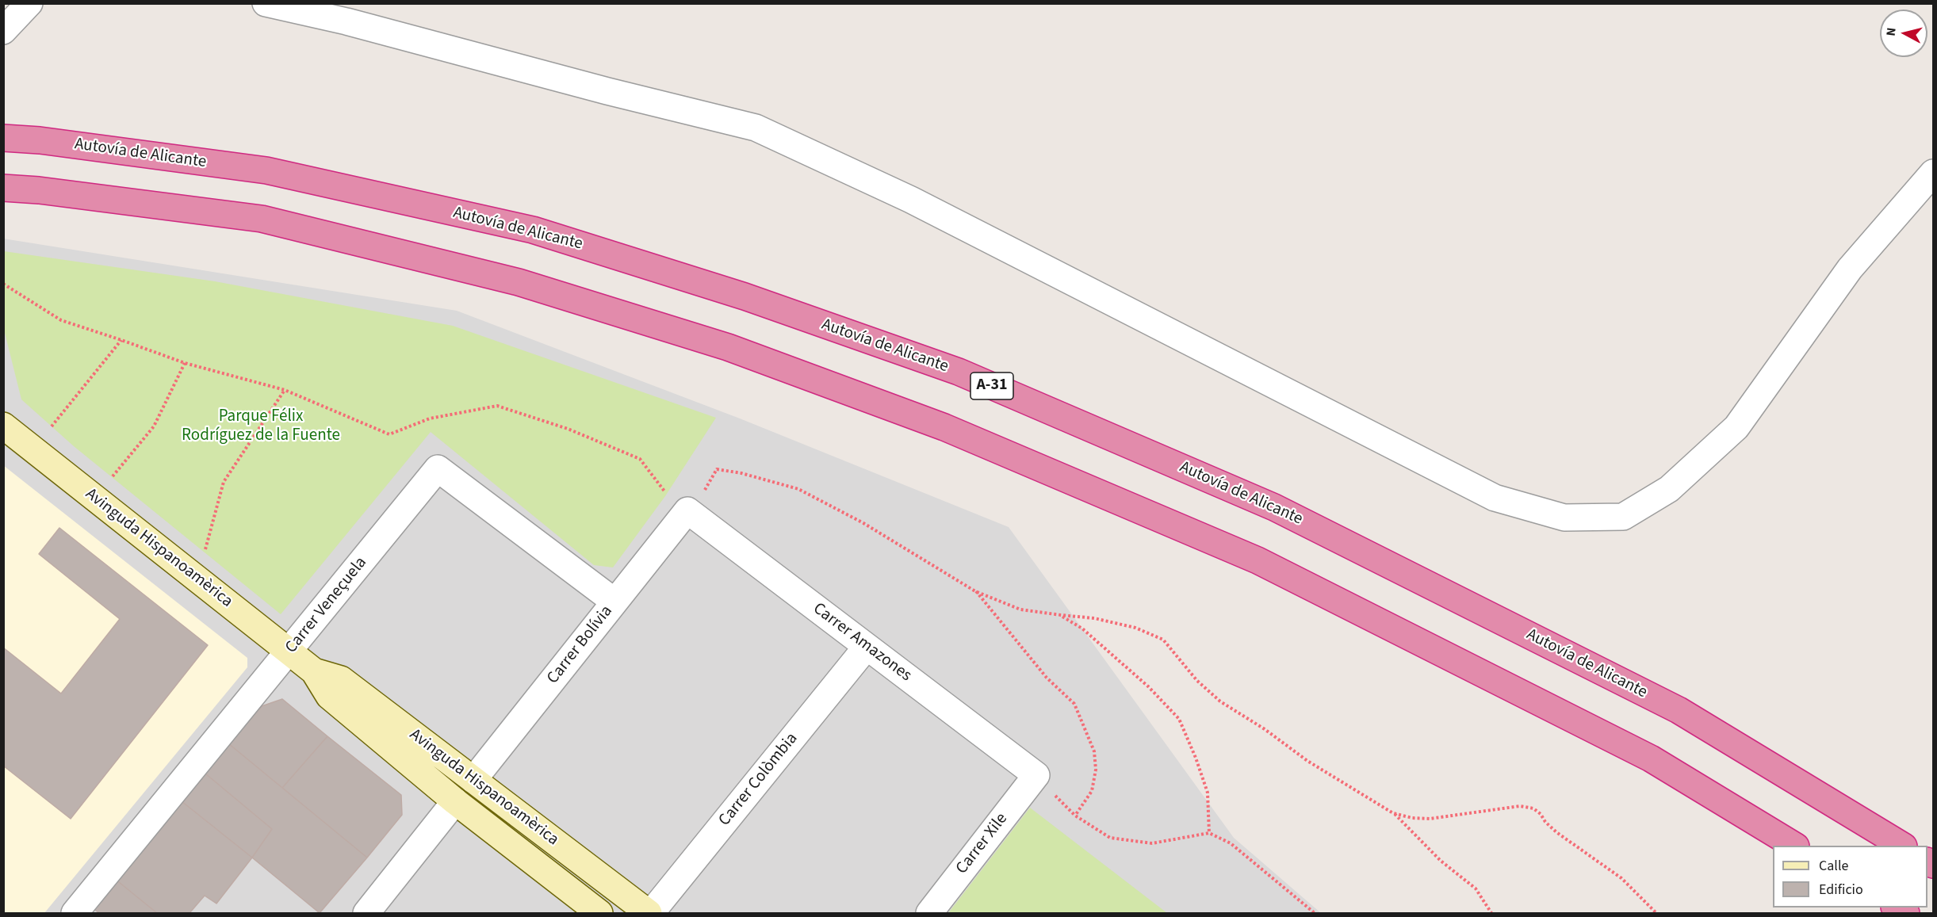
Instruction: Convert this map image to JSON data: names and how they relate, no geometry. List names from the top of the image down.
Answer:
{
  "streets": {
    "highway": ["Autovía de Alicante", "A-31"],
    "street": [
      "Avinguda Hispanoamèrica",
      "Carrer Veneçuela",
      "Carrer Amazones",
      "Carrer Bolívia",
      "Carrer Colòmbia",
      "Carrer Xile"
    ]
  },
  "crossings": [
    ["Avinguda Hispanoamèrica", "Carrer Veneçuela"],
    ["Avinguda Hispanoamèrica", "Carrer Bolívia"],
    ["Avinguda Hispanoamèrica", "Carrer Colòmbia"],
    ["Carrer Veneçuela", "Carrer Bolívia"],
    ["Carrer Amazones", "Carrer Bolívia"],
    ["Carrer Amazones", "Carrer Colòmbia"],
    ["Carrer Amazones", "Carrer Xile"]
  ],
  "parks": ["Parque Félix Rodríguez de la Fuente"],
  "legend": ["Calle", "Edificio"],
  "north": "left"
}
